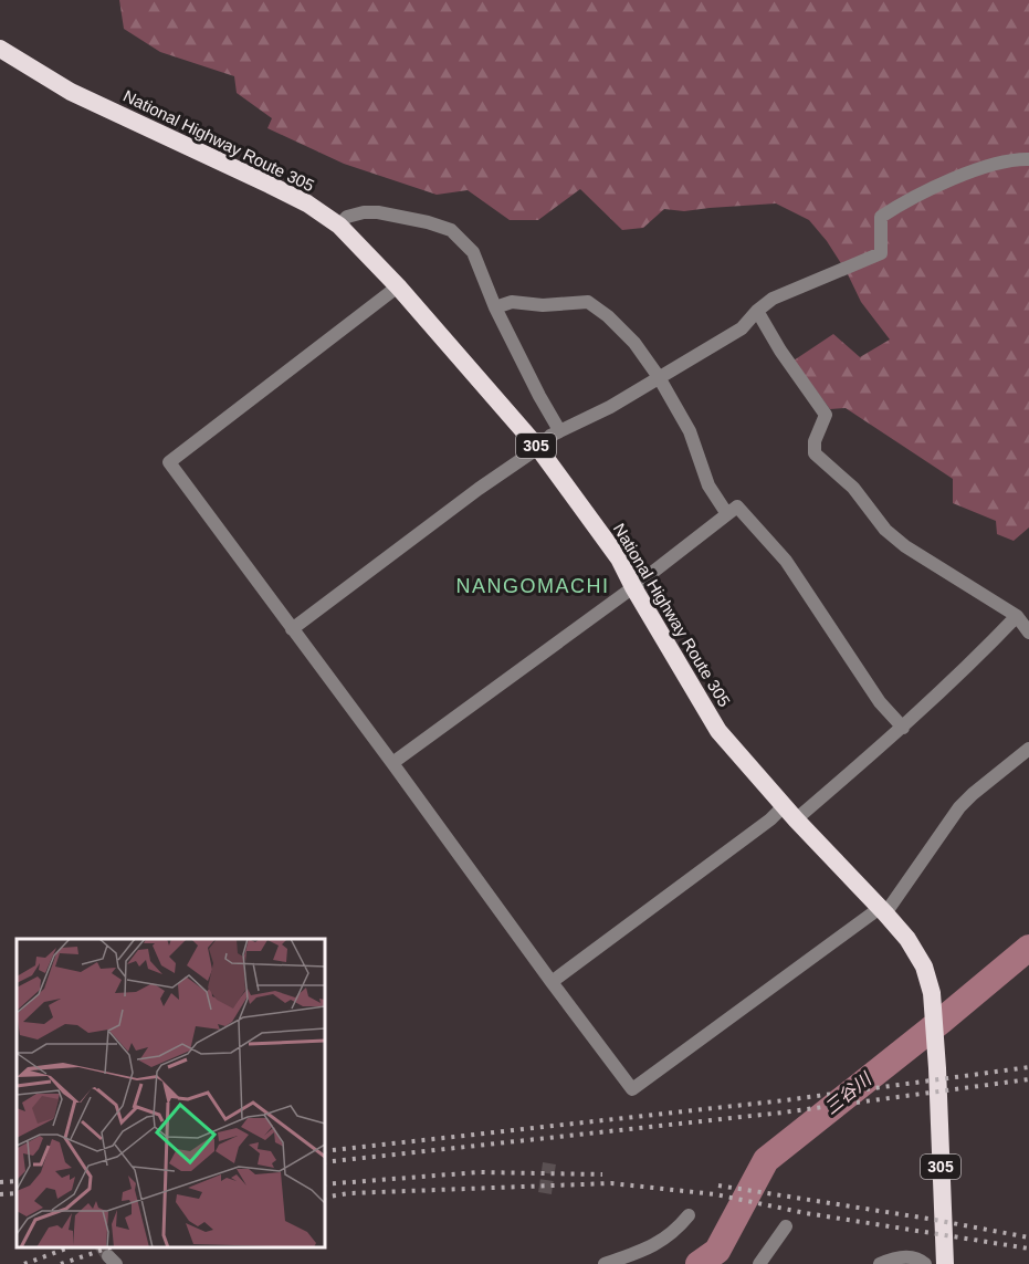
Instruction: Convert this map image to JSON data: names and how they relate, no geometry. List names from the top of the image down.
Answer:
{
  "streets": {
    "highway": ["National Highway Route 305", "305"]
  },
  "districts": ["NANGOMACHI"],
  "water": ["三谷川"]
}
